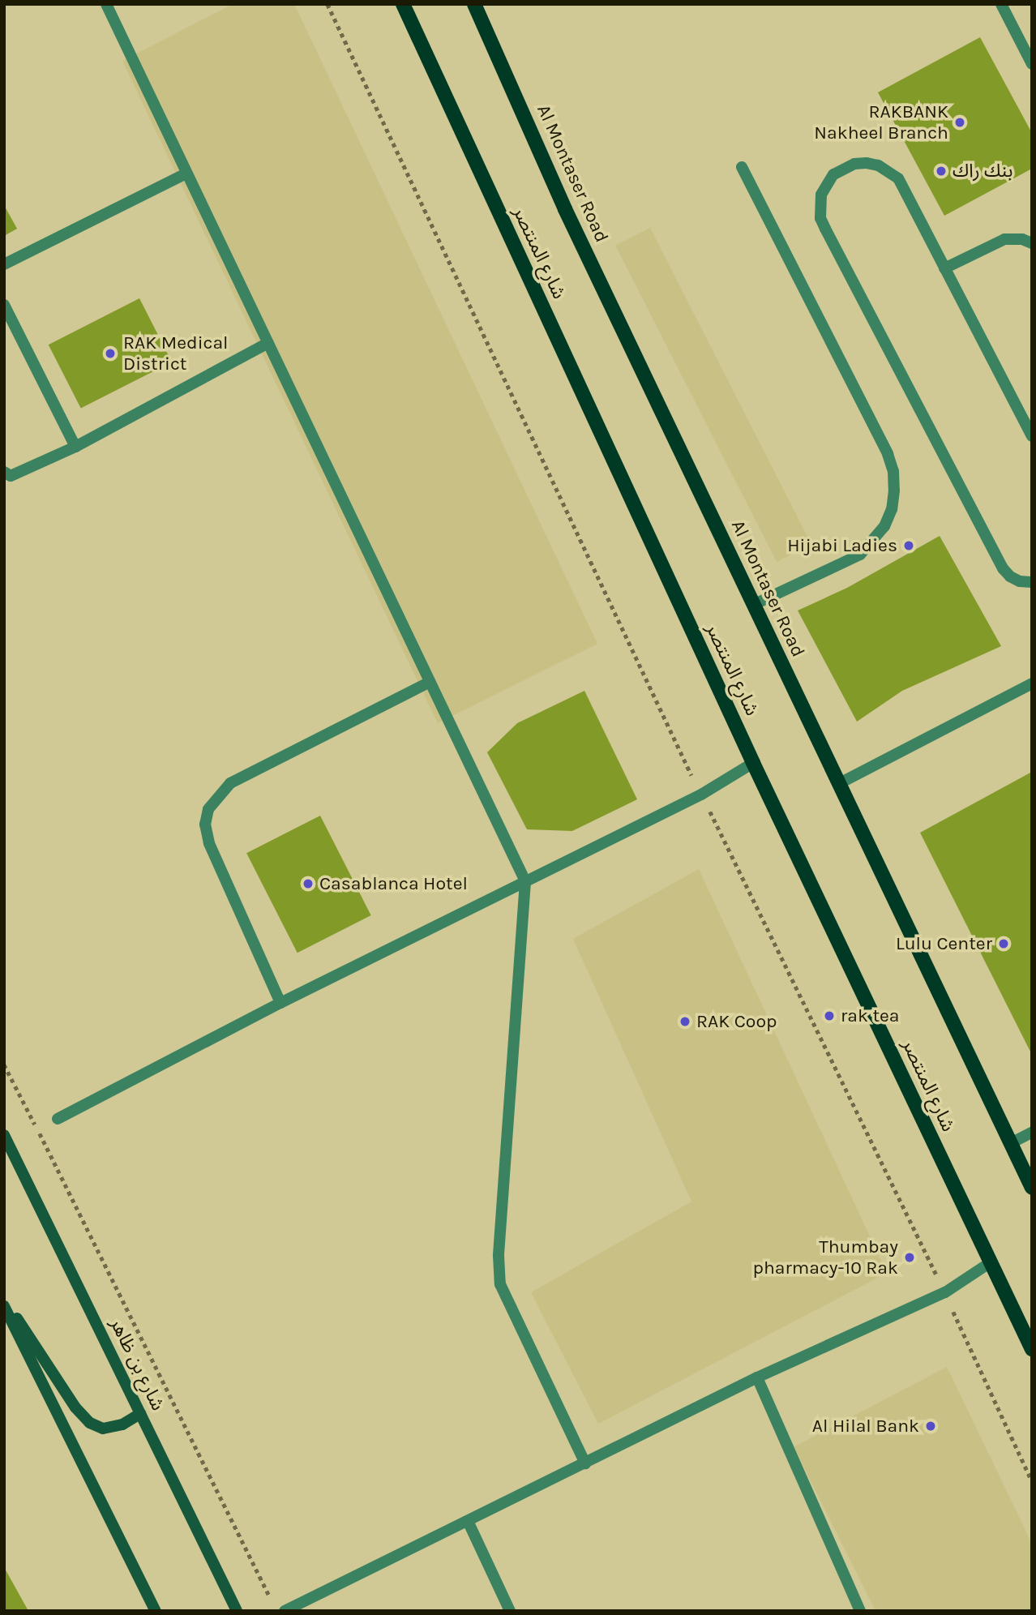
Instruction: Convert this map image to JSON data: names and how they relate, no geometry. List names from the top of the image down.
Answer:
{
  "streets": {
    "main road": ["Al Montaser Road", "شارع المنتصر"],
    "street": ["شارع بن ظاهر"]
  },
  "places": [
    "RAKBANK Nakheel Branch",
    "بنك راك",
    "RAK Medical District",
    "Hijabi Ladies",
    "Casablanca Hotel",
    "Lulu Center",
    "rak tea",
    "RAK Coop",
    "Thumbay pharmacy-10 Rak",
    "Al Hilal Bank"
  ]
}
